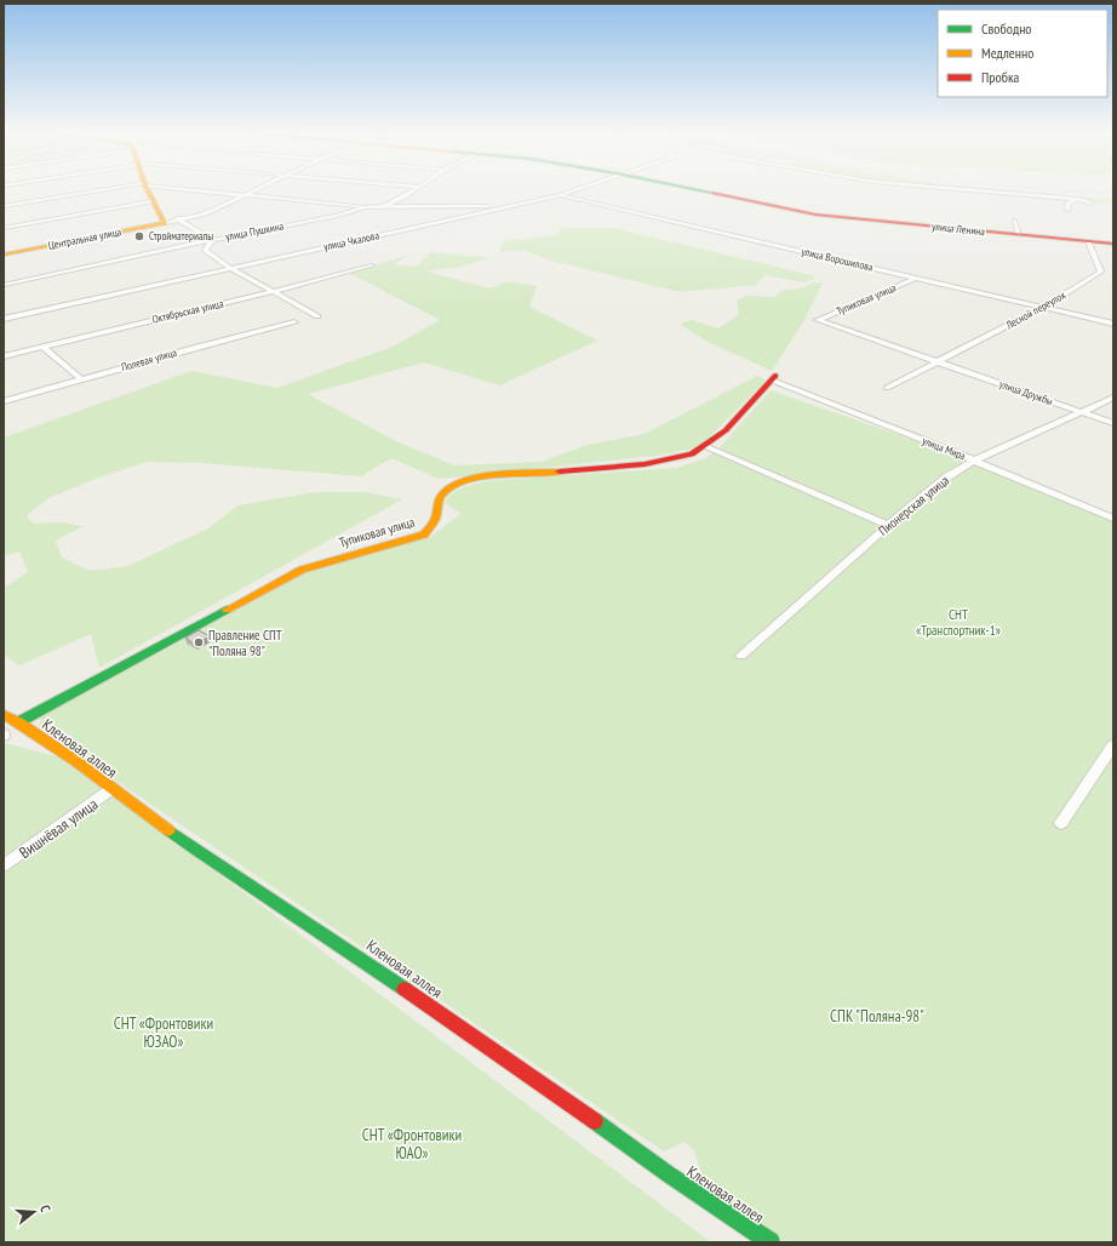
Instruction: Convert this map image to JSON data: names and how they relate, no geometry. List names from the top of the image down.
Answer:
{
  "streets": {
    "street": [
      "улица Ленина",
      "улица Пушкина",
      "Центральная улица",
      "улица Чкалова",
      "улица Ворошилова",
      "Тупиковая улица",
      "Лесной переулок",
      "Октябрьская улица",
      "Полевая улица",
      "улица Дружбы",
      "улица Мира",
      "Пионерская улица",
      "Кленовая аллея",
      "Вишнёвая улица"
    ]
  },
  "crossings": [
    ["улица Ленина", "Лесной переулок"],
    ["улица Чкалова", "улица Ворошилова"],
    ["улица Ворошилова", "Тупиковая улица"],
    ["улица Ворошилова", "Лесной переулок"],
    ["Тупиковая улица", "улица Дружбы"],
    ["Тупиковая улица", "улица Мира"],
    ["Тупиковая улица", "Кленовая аллея"],
    ["Лесной переулок", "улица Дружбы"],
    ["улица Дружбы", "Пионерская улица"],
    ["улица Мира", "Пионерская улица"],
    ["Кленовая аллея", "Вишнёвая улица"]
  ],
  "parks": [
    "СНТ «Транспортник-1»",
    "СПК \"Поляна-98\"",
    "СНТ «Фронтовики ЮЗАО»",
    "СНТ «Фронтовики ЮАО»"
  ],
  "places": ["Стройматериалы", "Правление СПТ \"Поляна 98\""],
  "legend": ["Свободно", "Медленно", "Пробка"],
  "north": "right"
}
